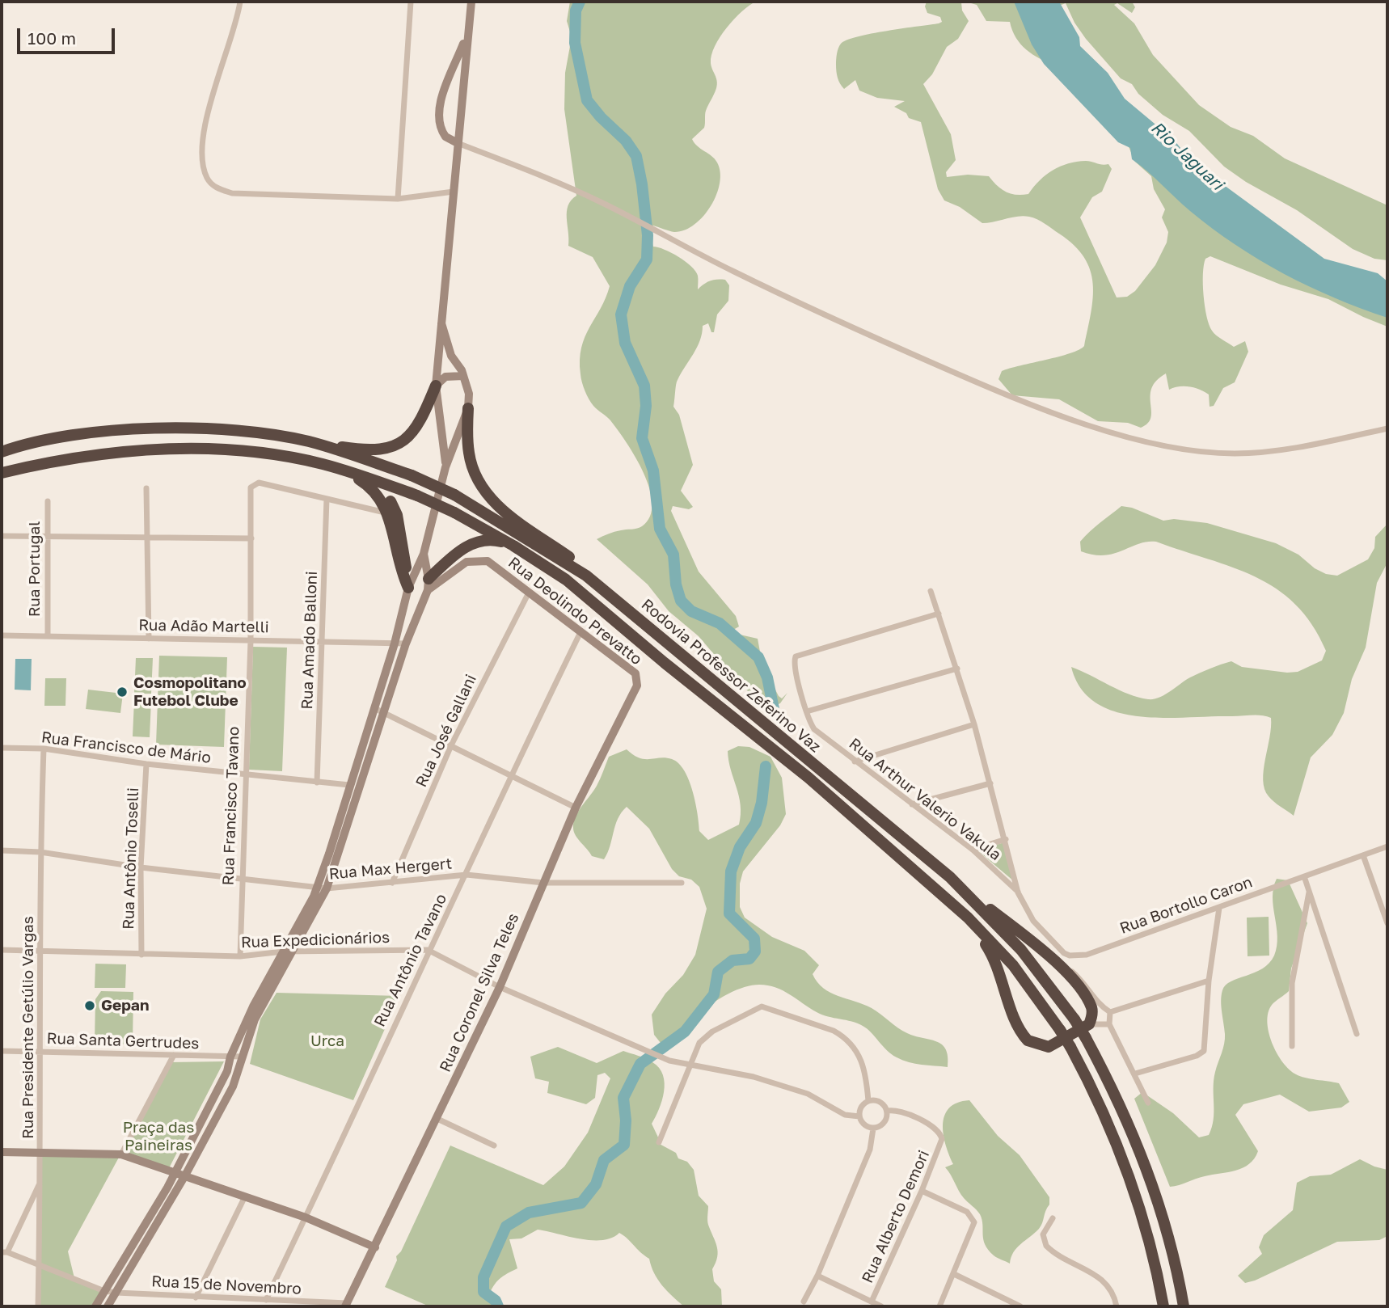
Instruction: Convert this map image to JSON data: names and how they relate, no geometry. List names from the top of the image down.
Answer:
{
  "streets": {
    "highway": ["Rodovia Professor Zeferino Vaz"],
    "street": [
      "Rua Portugal",
      "Rua Deolindo Prevatto",
      "Rua Adão Martelli",
      "Rua Amado Balloni",
      "Rua José Gallani",
      "Rua Francisco de Mário",
      "Rua Arthur Valerio Vakula",
      "Rua Francisco Tavano",
      "Rua Antônio Toselli",
      "Rua Max Hergert",
      "Rua Bortollo Caron",
      "Rua Expedicionários",
      "Rua Antônio Tavano",
      "Rua Coronel Silva Teles",
      "Rua Presidente Getúlio Vargas",
      "Rua Santa Gertrudes",
      "Rua Alberto Demori",
      "Rua 15 de Novembro"
    ]
  },
  "crossings": [
    ["Rua Portugal", "Rua Adão Martelli"],
    ["Rua Deolindo Prevatto", "Rua José Gallani"],
    ["Rua Deolindo Prevatto", "Rua Antônio Tavano"],
    ["Rua Deolindo Prevatto", "Rua Coronel Silva Teles"],
    ["Rua Adão Martelli", "Rua Amado Balloni"],
    ["Rua Adão Martelli", "Rua Francisco Tavano"],
    ["Rua Amado Balloni", "Rua Francisco de Mário"],
    ["Rua Amado Balloni", "Rua Francisco Tavano"],
    ["Rua José Gallani", "Rua Max Hergert"],
    ["Rua Francisco de Mário", "Rua Francisco Tavano"],
    ["Rua Francisco de Mário", "Rua Antônio Toselli"],
    ["Rua Francisco de Mário", "Rua Presidente Getúlio Vargas"],
    ["Rua Arthur Valerio Vakula", "Rua Bortollo Caron"],
    ["Rua Francisco Tavano", "Rua Max Hergert"],
    ["Rua Francisco Tavano", "Rua Expedicionários"],
    ["Rua Antônio Toselli", "Rua Max Hergert"],
    ["Rua Antônio Toselli", "Rua Expedicionários"],
    ["Rua Max Hergert", "Rua Antônio Tavano"],
    ["Rua Max Hergert", "Rua Coronel Silva Teles"],
    ["Rua Max Hergert", "Rua Presidente Getúlio Vargas"],
    ["Rua Expedicionários", "Rua Antônio Tavano"],
    ["Rua Expedicionários", "Rua Coronel Silva Teles"],
    ["Rua Expedicionários", "Rua Presidente Getúlio Vargas"],
    ["Rua Expedicionários", "Rua Alberto Demori"],
    ["Rua Antônio Tavano", "Rua 15 de Novembro"],
    ["Rua Coronel Silva Teles", "Rua 15 de Novembro"],
    ["Rua Presidente Getúlio Vargas", "Rua Santa Gertrudes"],
    ["Rua Presidente Getúlio Vargas", "Rua 15 de Novembro"]
  ],
  "water": ["Rio Jaguari"],
  "parks": ["Urca", "Praça das Paineiras"],
  "places": ["Cosmopolitano Futebol Clube", "Gepan"],
  "scale_bar": "100 m"
}
